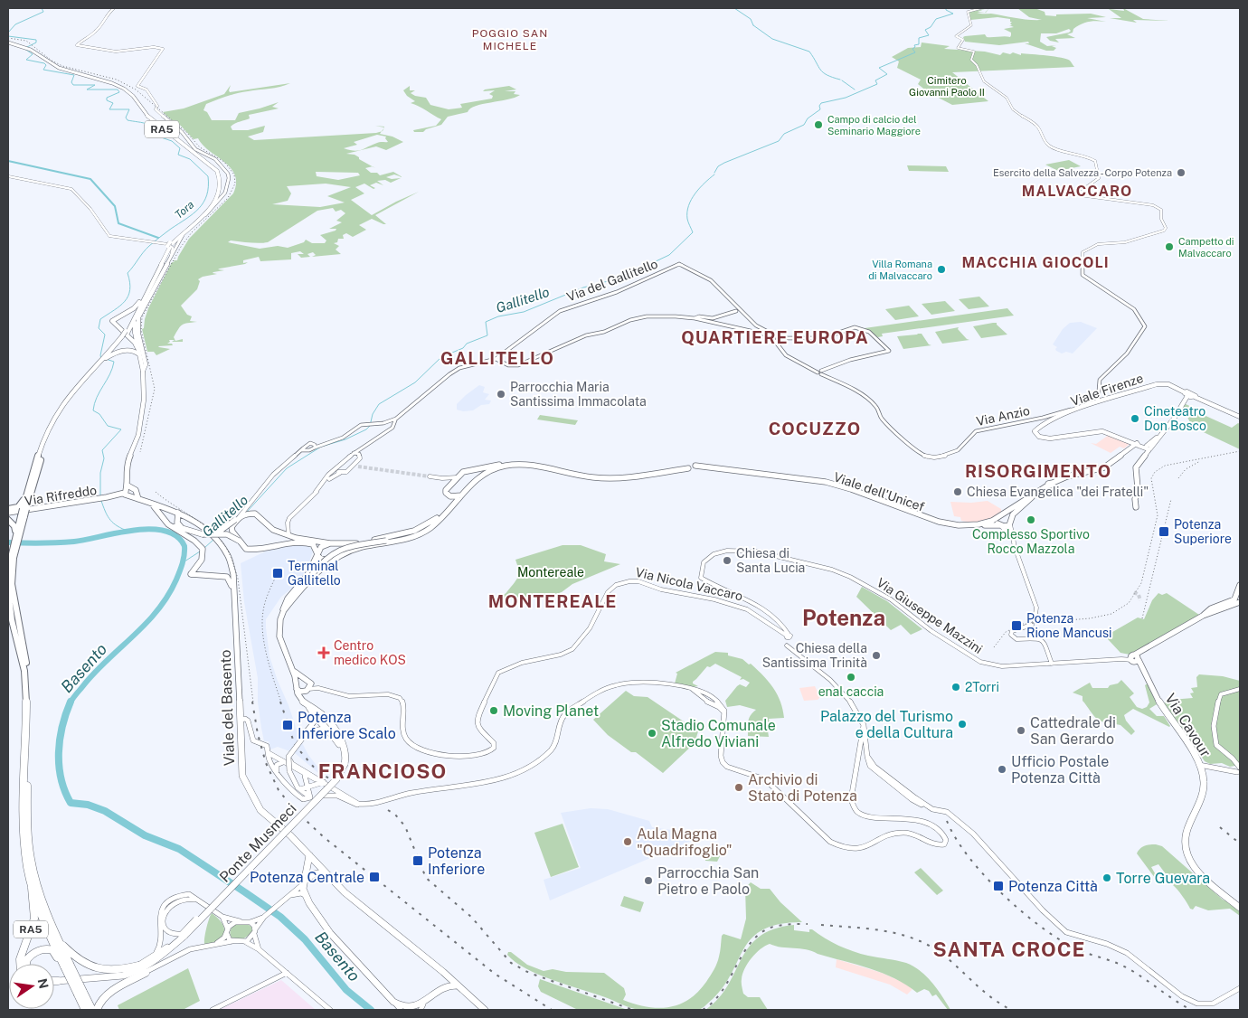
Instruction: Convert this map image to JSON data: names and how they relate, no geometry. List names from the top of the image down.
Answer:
{
  "streets": {
    "highway": ["RA5"],
    "main road": [
      "Viale Firenze",
      "Viale dell'Unicef",
      "Via Rifreddo",
      "Via Nicola Vaccaro",
      "Viale del Basento",
      "Via Cavour",
      "Ponte Musmeci"
    ],
    "street": ["Via del Gallitello", "Via Anzio", "Via Giuseppe Mazzini"]
  },
  "crossings": [
    ["Via del Gallitello", "Via Anzio"],
    ["Via Rifreddo", "Viale del Basento"],
    ["Via Nicola Vaccaro", "Via Giuseppe Mazzini"],
    ["Via Giuseppe Mazzini", "Via Cavour"]
  ],
  "districts": [
    "POGGIO SAN MICHELE",
    "MALVACCARO",
    "MACCHIA GIOCOLI",
    "QUARTIERE EUROPA",
    "GALLITELLO",
    "COCUZZO",
    "RISORGIMENTO",
    "MONTEREALE",
    "Potenza",
    "FRANCIOSO",
    "SANTA CROCE"
  ],
  "water": ["Tora", "Gallitello", "Basento"],
  "parks": ["Cimitero Giovanni Paolo II", "Montereale"],
  "places": {
    "other": [
      "Campo di calcio del Seminario Maggiore",
      "Esercito della Salvezza - Corpo Potenza",
      "Campetto di Malvaccaro",
      "Villa Romana di Malvaccaro",
      "Parrocchia Maria Santissima Immacolata",
      "Cineteatro Don Bosco",
      "Chiesa Evangelica \"dei Fratelli\"",
      "Complesso Sportivo Rocco Mazzola",
      "Chiesa di Santa Lucia",
      "Chiesa della Santissima Trinità",
      "enal caccia",
      "2Torri",
      "Moving Planet",
      "Palazzo del Turismo e della Cultura",
      "Cattedrale di San Gerardo",
      "Stadio Comunale Alfredo Viviani",
      "Ufficio Postale Potenza Città",
      "Archivio di Stato di Potenza",
      "Aula Magna \"Quadrifoglio\"",
      "Torre Guevara",
      "Parrocchia San Pietro e Paolo"
    ],
    "transit": [
      "Potenza Superiore",
      "Terminal Gallitello",
      "Potenza Rione Mancusi",
      "Potenza Inferiore Scalo",
      "Potenza Inferiore",
      "Potenza Centrale",
      "Potenza Città"
    ],
    "health": ["Centro medico KOS"]
  },
  "north": "right"
}
